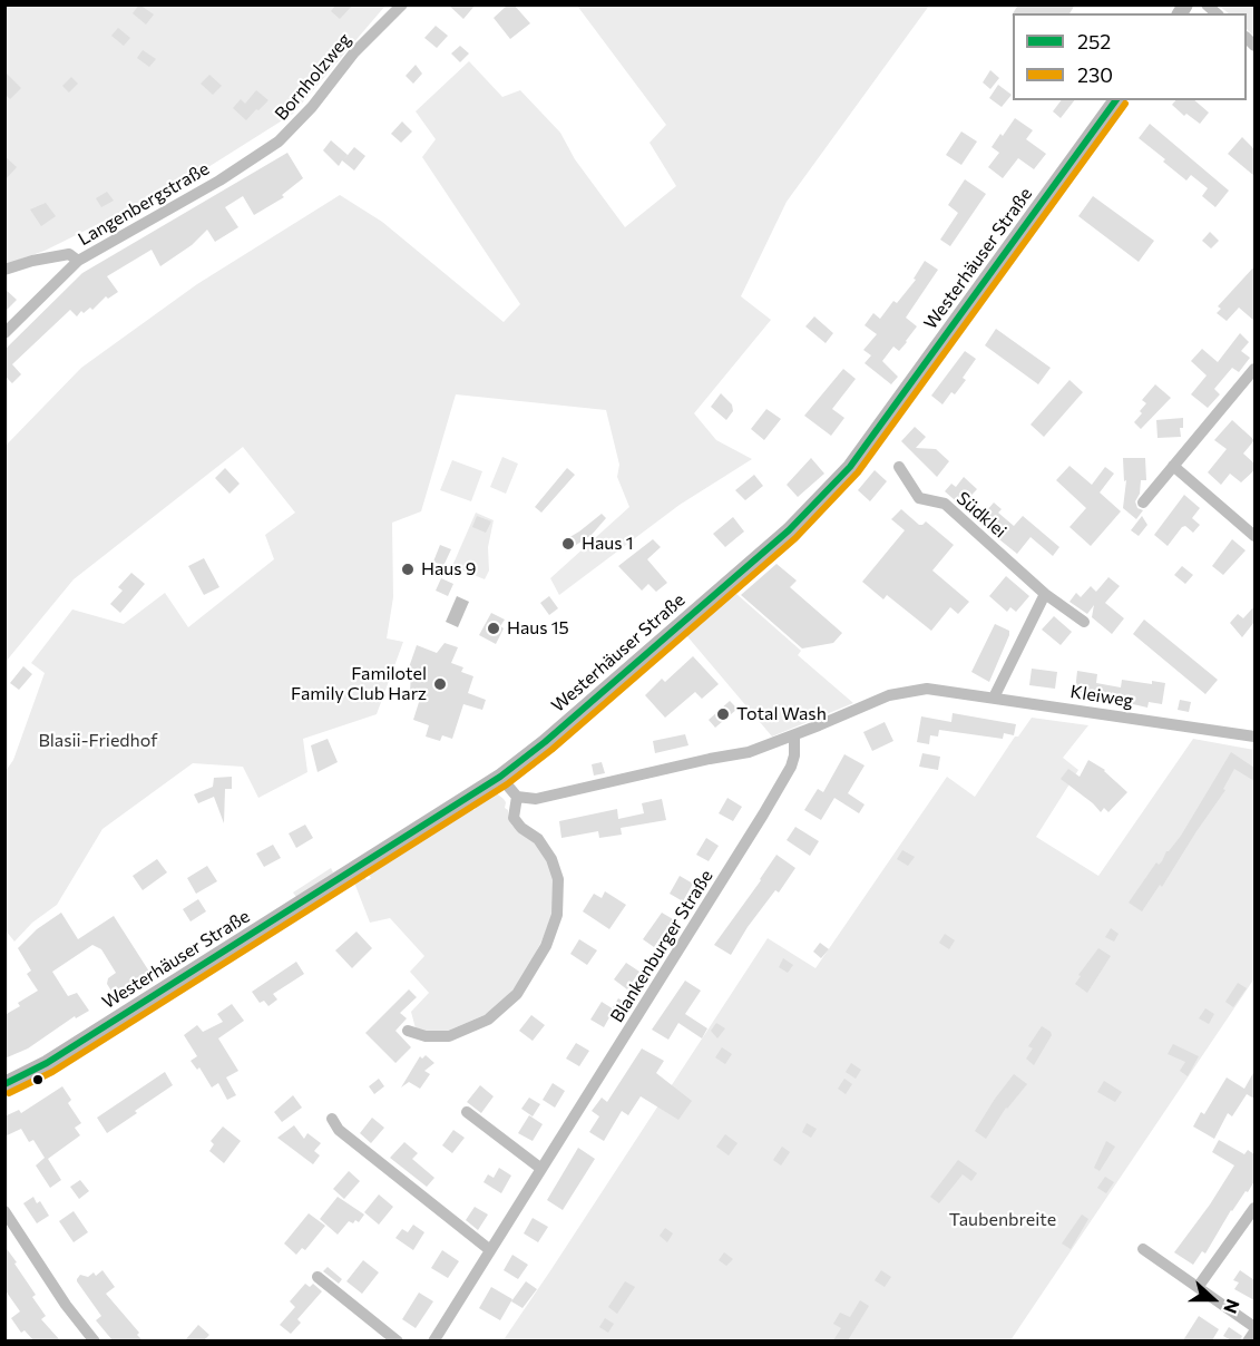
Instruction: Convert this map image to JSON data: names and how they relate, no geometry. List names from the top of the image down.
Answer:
{
  "streets": {
    "main road": ["Westerhäuser Straße"],
    "street": [
      "Bornholzweg",
      "Langenbergstraße",
      "Südklei",
      "Kleiweg",
      "Blankenburger Straße"
    ]
  },
  "crossings": [
    ["Bornholzweg", "Langenbergstraße"],
    ["Kleiweg", "Blankenburger Straße"]
  ],
  "parks": ["Blasii-Friedhof", "Taubenbreite"],
  "places": [
    "Haus 1",
    "Haus 9",
    "Haus 15",
    "Familotel Family Club Harz",
    "Total Wash"
  ],
  "lines": ["transit line 252", "transit line 230"],
  "legend": ["252", "230"],
  "north": "right"
}
